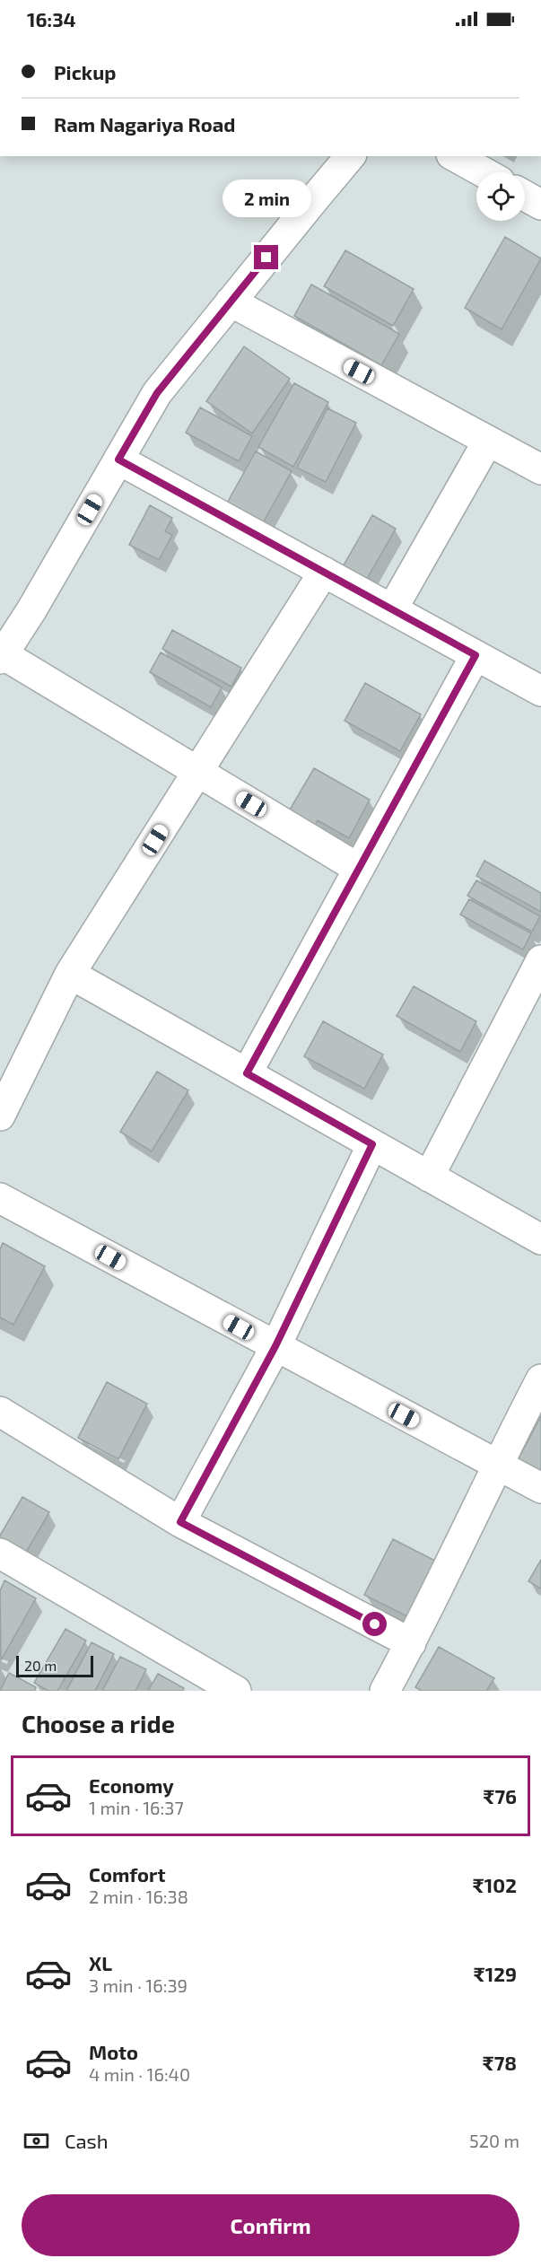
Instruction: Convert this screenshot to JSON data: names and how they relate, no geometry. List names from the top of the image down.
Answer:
{
  "scale_bar": "20 m",
  "page": {
    "status": "16:34",
    "banner": ["Pickup", "Ram Nagariya Road"],
    "bubble": "2 min",
    "scale": "20 m",
    "heading": "Choose a ride",
    "list": [
      {
        "name": "Economy",
        "note": "1 min · 16:37",
        "value": "₹76"
      },
      {
        "name": "Comfort",
        "note": "2 min · 16:38",
        "value": "₹102"
      },
      {
        "name": "XL",
        "note": "3 min · 16:39",
        "value": "₹129"
      },
      {
        "name": "Moto",
        "note": "4 min · 16:40",
        "value": "₹78"
      }
    ],
    "pay": ["Cash", "520 m"],
    "buttons": "Confirm"
  }
}
